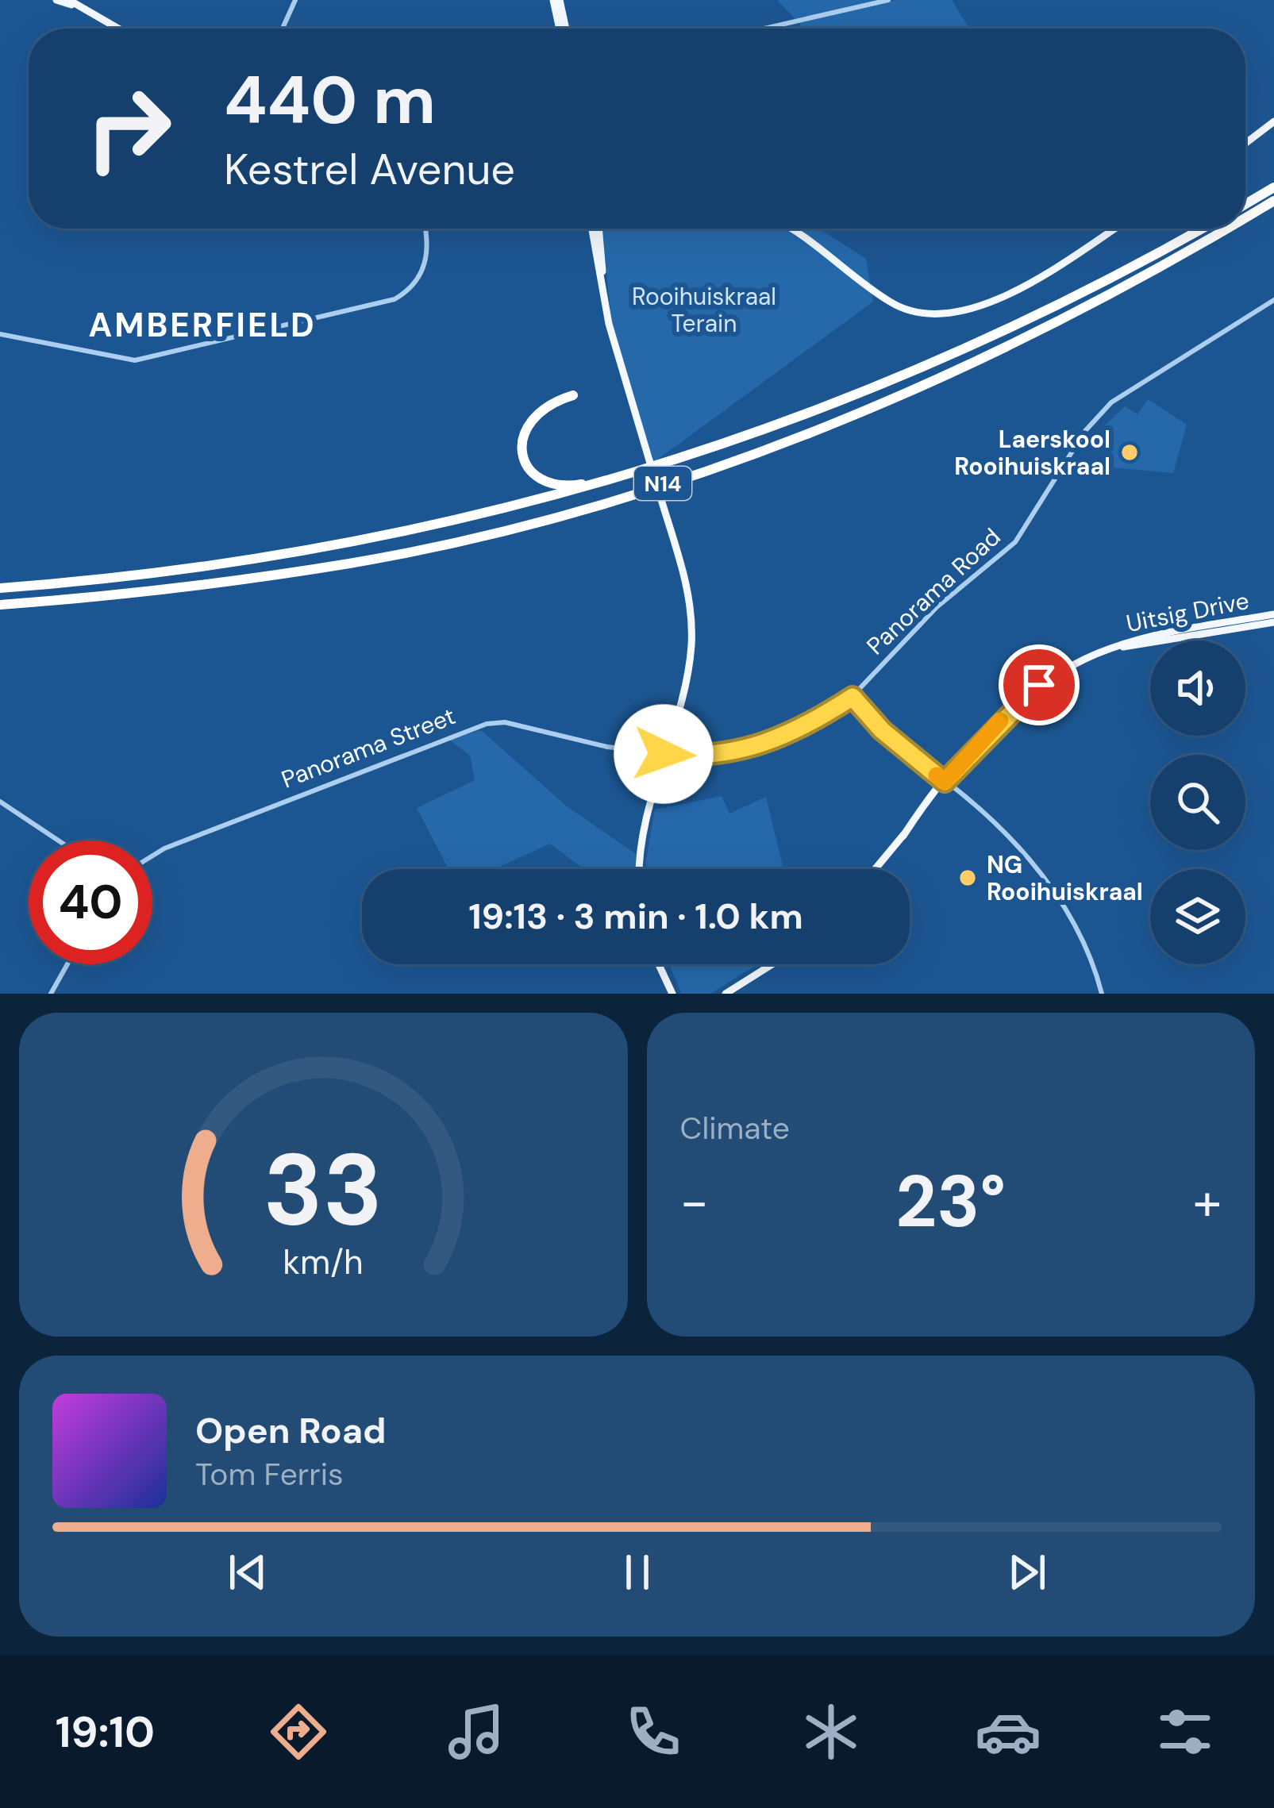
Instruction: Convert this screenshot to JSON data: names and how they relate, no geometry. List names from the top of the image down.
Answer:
{
  "streets": {
    "highway": ["N14"],
    "main road": ["Uitsig Drive"],
    "street": ["Panorama Road", "Panorama Street"]
  },
  "crossings": [
    ["Panorama Road", "Panorama Street"]
  ],
  "districts": ["AMBERFIELD"],
  "parks": ["Rooihuiskraal Terain"],
  "places": ["Laerskool Rooihuiskraal", "NG Rooihuiskraal"],
  "page": {
    "turn": ["440 m", "Kestrel Avenue"],
    "limit": "40",
    "trip": "19:13 · 3 min · 1.0 km",
    "tile": "Climate",
    "heat": ["−", "23°", "+"],
    "song": ["Open Road", "Tom Ferris"],
    "tabs": "19:10",
    "gauge": ["33", "km/h"]
  }
}
